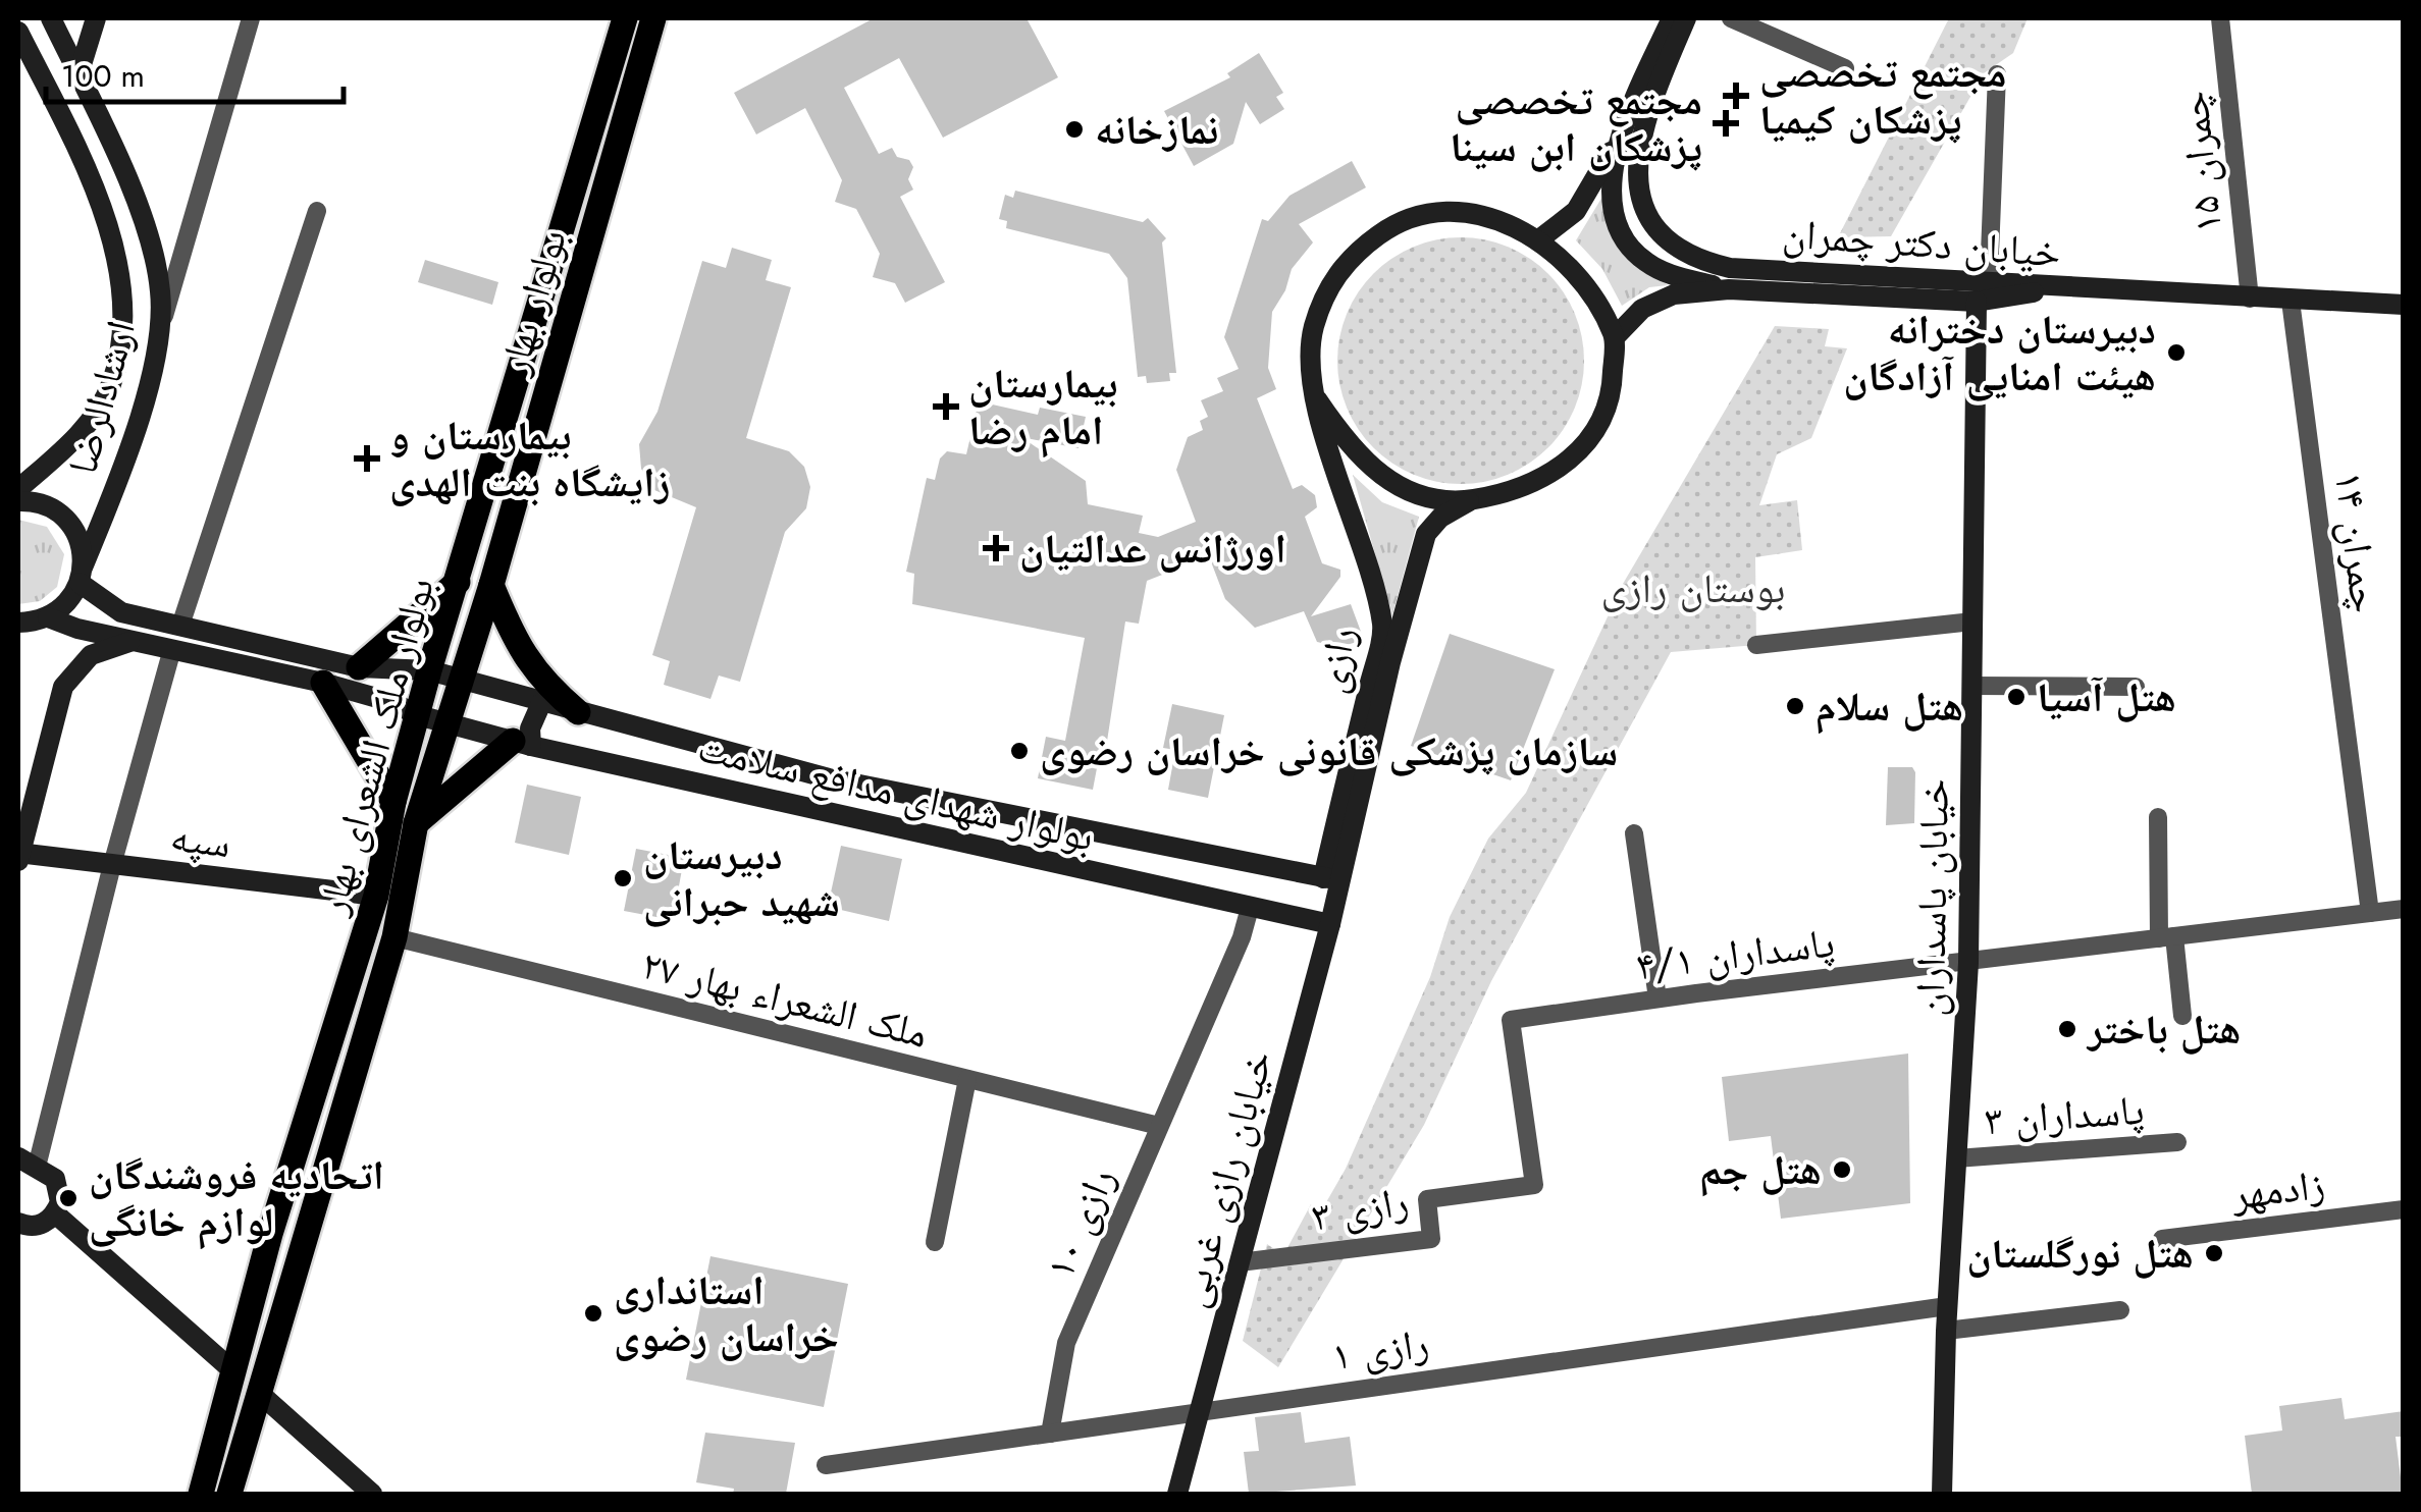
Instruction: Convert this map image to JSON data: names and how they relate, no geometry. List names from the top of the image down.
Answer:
{
  "streets": {
    "main road": ["بولوار بهار", "بولوار ملک الشعرای بهار"],
    "street": [
      "چمران ۱۵",
      "خیابان دکتر چمران",
      "ارشادالرضا",
      "چمران ۱۴",
      "رازی",
      "بولوار شهدای مدافع سلامت",
      "سپه",
      "خیابان پاسداران",
      "پاسداران ۴/۱",
      "ملک الشعراء بهار ۲۷",
      "پاسداران ۳",
      "خیابان رازی غربی",
      "زادمهر",
      "رازی ۳",
      "رازی ۱۰",
      "رازی ۱"
    ]
  },
  "crossings": [
    ["چمران ۱۵", "خیابان دکتر چمران"],
    ["خیابان دکتر چمران", "چمران ۱۴"],
    ["بولوار بهار", "بولوار ملک الشعرای بهار"],
    ["بولوار بهار", "بولوار شهدای مدافع سلامت"],
    ["ارشادالرضا", "بولوار شهدای مدافع سلامت"],
    ["چمران ۱۴", "پاسداران ۴/۱"],
    ["رازی", "بولوار شهدای مدافع سلامت"],
    ["رازی", "خیابان رازی غربی"],
    ["بولوار ملک الشعرای بهار", "بولوار شهدای مدافع سلامت"],
    ["بولوار ملک الشعرای بهار", "سپه"],
    ["بولوار ملک الشعرای بهار", "ملک الشعراء بهار ۲۷"],
    ["بولوار شهدای مدافع سلامت", "خیابان رازی غربی"],
    ["بولوار شهدای مدافع سلامت", "رازی ۱۰"],
    ["خیابان پاسداران", "پاسداران ۴/۱"],
    ["خیابان پاسداران", "پاسداران ۳"],
    ["خیابان پاسداران", "رازی ۱"],
    ["پاسداران ۴/۱", "رازی ۳"],
    ["ملک الشعراء بهار ۲۷", "رازی ۱۰"],
    ["خیابان رازی غربی", "رازی ۳"],
    ["خیابان رازی غربی", "رازی ۱"]
  ],
  "parks": ["بوستان رازی"],
  "places": {
    "health": [
      "مجتمع تخصصی پزشکان کیمیا",
      "مجتمع تخصصی پزشکان ابن سینا",
      "بیمارستان امام رضا",
      "بیمارستان و زایشگاه بنت الهدی",
      "اورژانس عدالتیان"
    ],
    "other": [
      "نمازخانه",
      "دبیرستان دخترانه هیئت امنایی آزادگان",
      "هتل آسیا",
      "هتل سلام",
      "سازمان پزشکی قانونی خراسان رضوی",
      "دبیرستان شهید حبرانی",
      "هتل باختر",
      "هتل جم",
      "اتحادیه فروشندگان لوازم خانگی",
      "هتل نورگلستان",
      "استانداری خراسان رضوی"
    ]
  },
  "scale_bar": "100 m"
}
